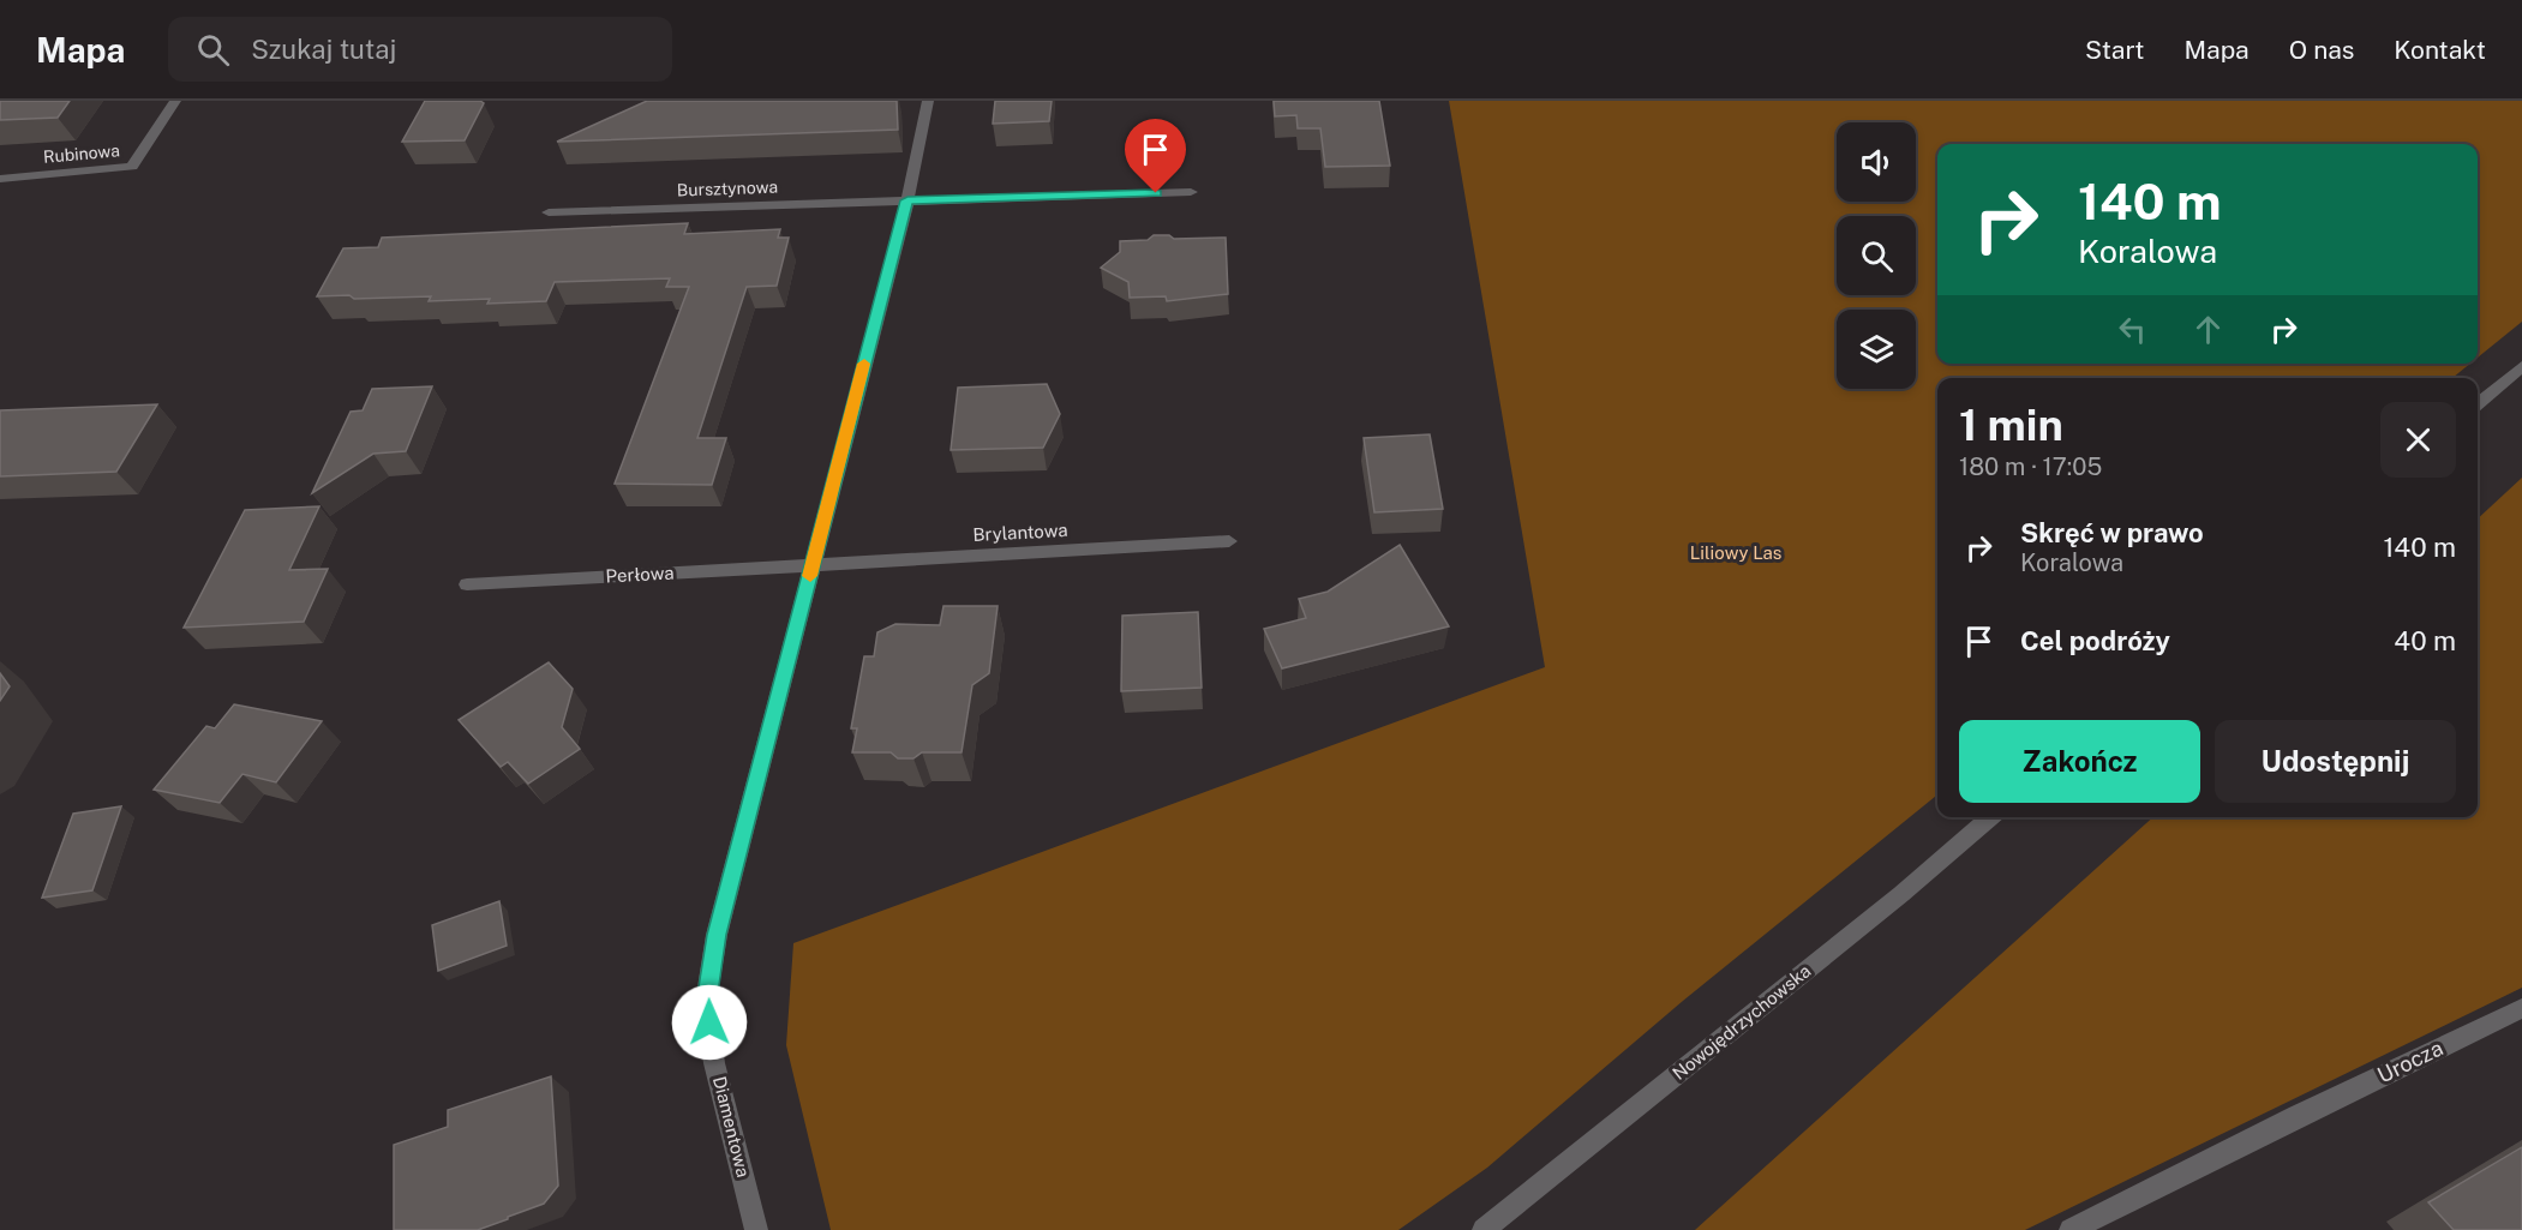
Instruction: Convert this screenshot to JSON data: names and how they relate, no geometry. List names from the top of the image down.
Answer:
{
  "streets": {
    "street": [
      "Rubinowa",
      "Bursztynowa",
      "Brylantowa",
      "Perłowa",
      "Nowojędrzychowska",
      "Urocza",
      "Diamentowa"
    ]
  },
  "crossings": [
    ["Bursztynowa", "Diamentowa"],
    ["Brylantowa", "Perłowa"],
    ["Brylantowa", "Diamentowa"],
    ["Perłowa", "Diamentowa"]
  ],
  "parks": ["Liliowy Las"],
  "page": {
    "header": "Mapa",
    "search": "Szukaj tutaj",
    "nav": [
      "Start",
      "Mapa",
      "O nas",
      "Kontakt"
    ],
    "turn": ["140 m", "Koralowa"],
    "heading": ["1 min", "180 m · 17:05"],
    "list": [
      {
        "name": "Skręć w prawo",
        "note": "Koralowa",
        "value": "140 m"
      },
      {
        "name": "Cel podróży",
        "value": "40 m"
      }
    ],
    "buttons": ["Zakończ", "Udostępnij"]
  }
}
